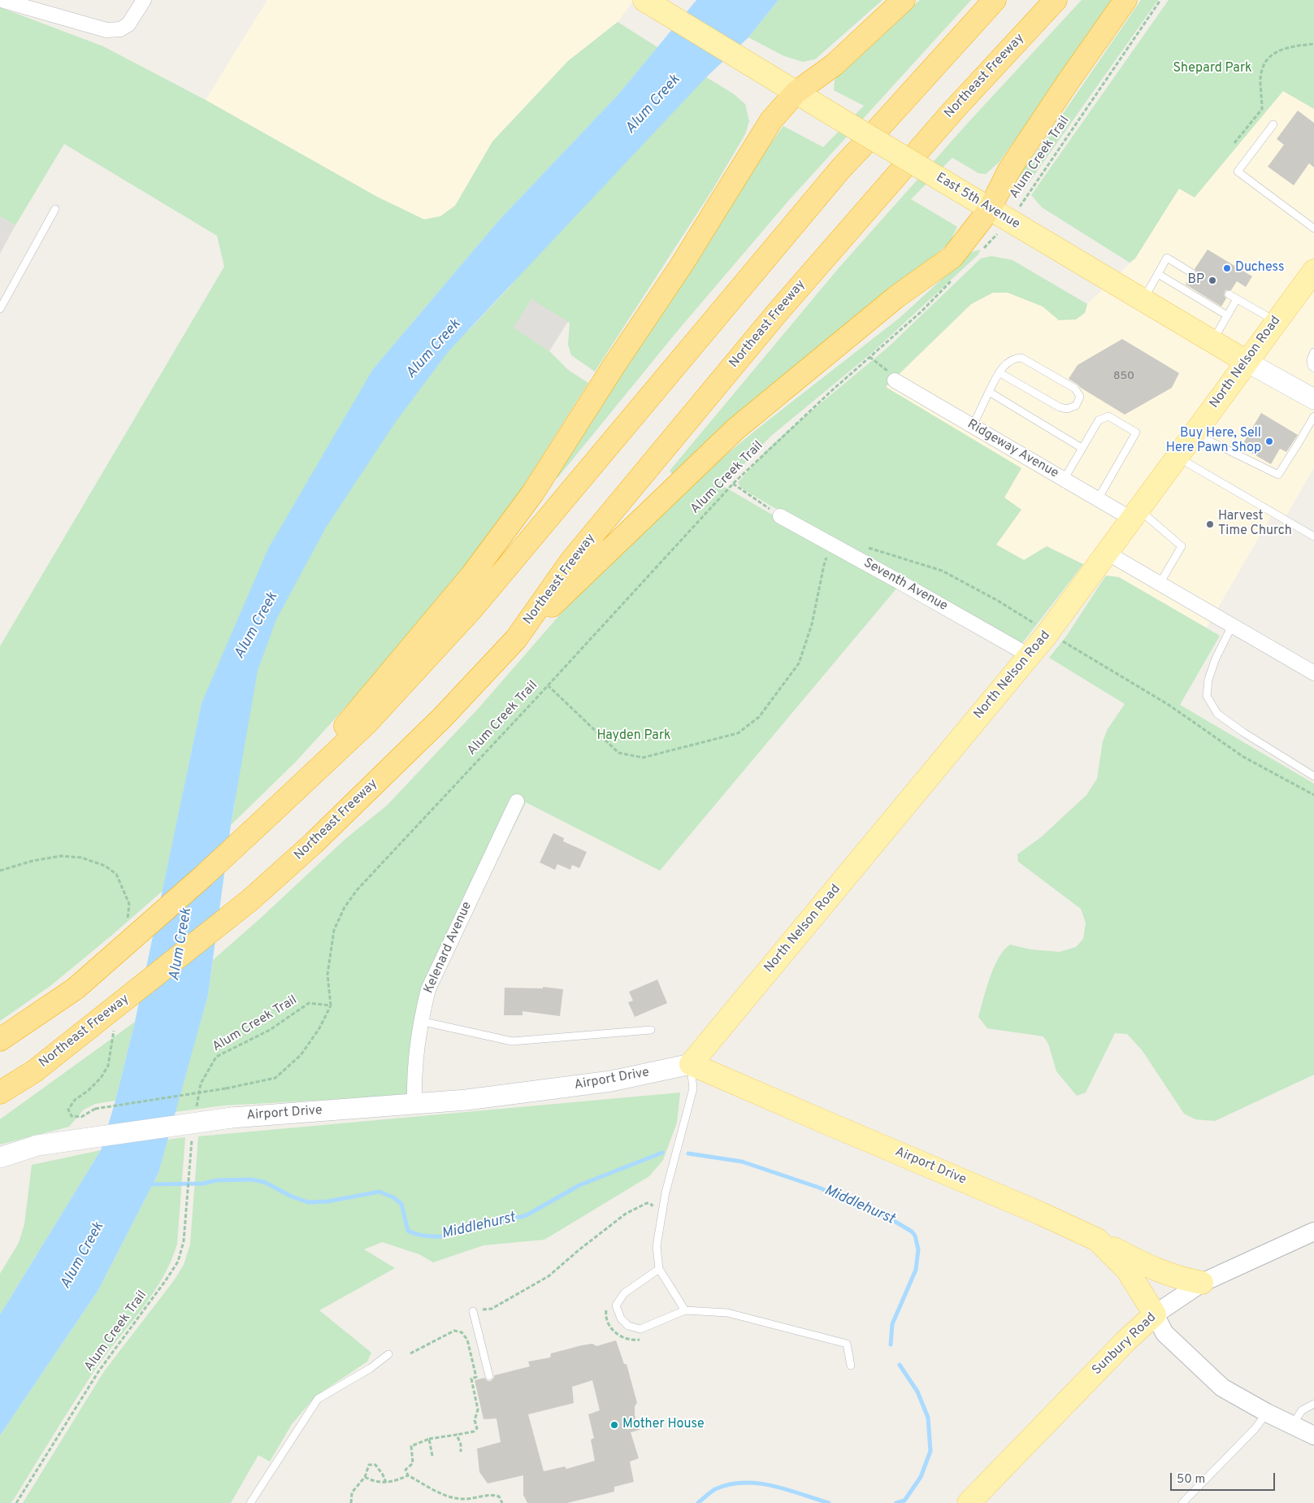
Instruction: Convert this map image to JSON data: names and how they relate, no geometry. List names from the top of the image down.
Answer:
{
  "streets": {
    "highway": ["Northeast Freeway"],
    "main road": [
      "East 5th Avenue",
      "North Nelson Road",
      "Airport Drive",
      "Sunbury Road"
    ],
    "street": ["Ridgeway Avenue", "Seventh Avenue", "Kelenard Avenue"],
    "path": ["Alum Creek Trail"]
  },
  "crossings": [
    ["Alum Creek Trail", "East 5th Avenue"],
    ["East 5th Avenue", "North Nelson Road"],
    ["North Nelson Road", "Ridgeway Avenue"],
    ["North Nelson Road", "Seventh Avenue"],
    ["North Nelson Road", "Airport Drive"],
    ["Kelenard Avenue", "Airport Drive"],
    ["Airport Drive", "Sunbury Road"]
  ],
  "water": ["Alum Creek", "Middlehurst"],
  "parks": ["Shepard Park", "Hayden Park"],
  "places": [
    "Duchess",
    "BP",
    "Buy Here, Sell Here Pawn Shop",
    "Harvest Time Church",
    "Mother House"
  ],
  "house_numbers": ["850"],
  "scale_bar": "50 m"
}
